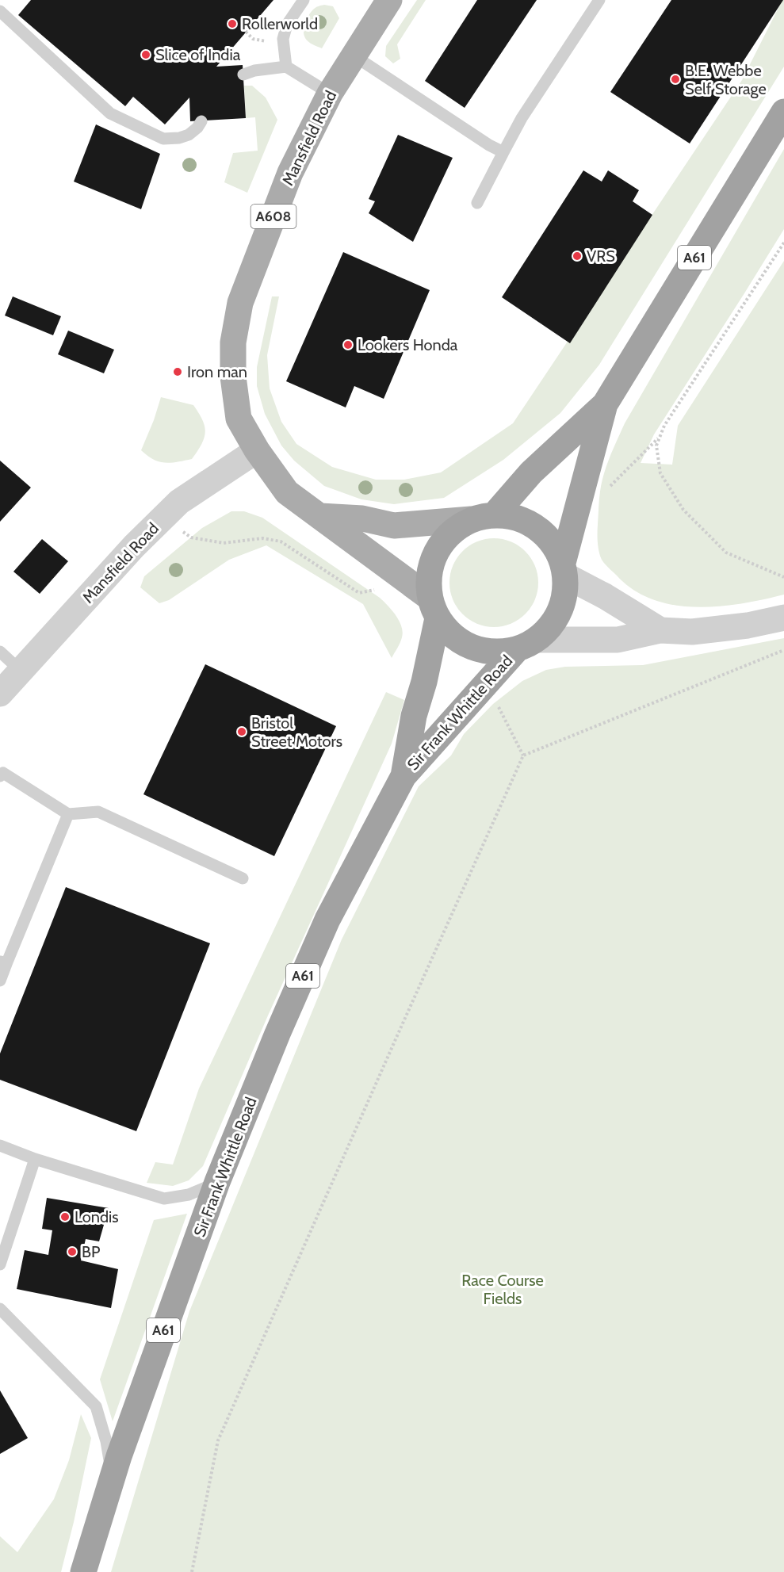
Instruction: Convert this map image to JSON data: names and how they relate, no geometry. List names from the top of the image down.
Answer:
{
  "streets": {
    "highway": ["A61", "Sir Frank Whittle Road"],
    "main road": ["Mansfield Road", "A608"]
  },
  "crossings": [
    ["Mansfield Road", "A61"],
    ["Mansfield Road", "Sir Frank Whittle Road"],
    ["A61", "Sir Frank Whittle Road"]
  ],
  "parks": ["Race Course Fields"],
  "places": [
    "Rollerworld",
    "Slice of India",
    "B.E. Webbe Self Storage",
    "VRS",
    "Lookers Honda",
    "Iron man",
    "Bristol Street Motors",
    "Londis",
    "BP"
  ]
}
